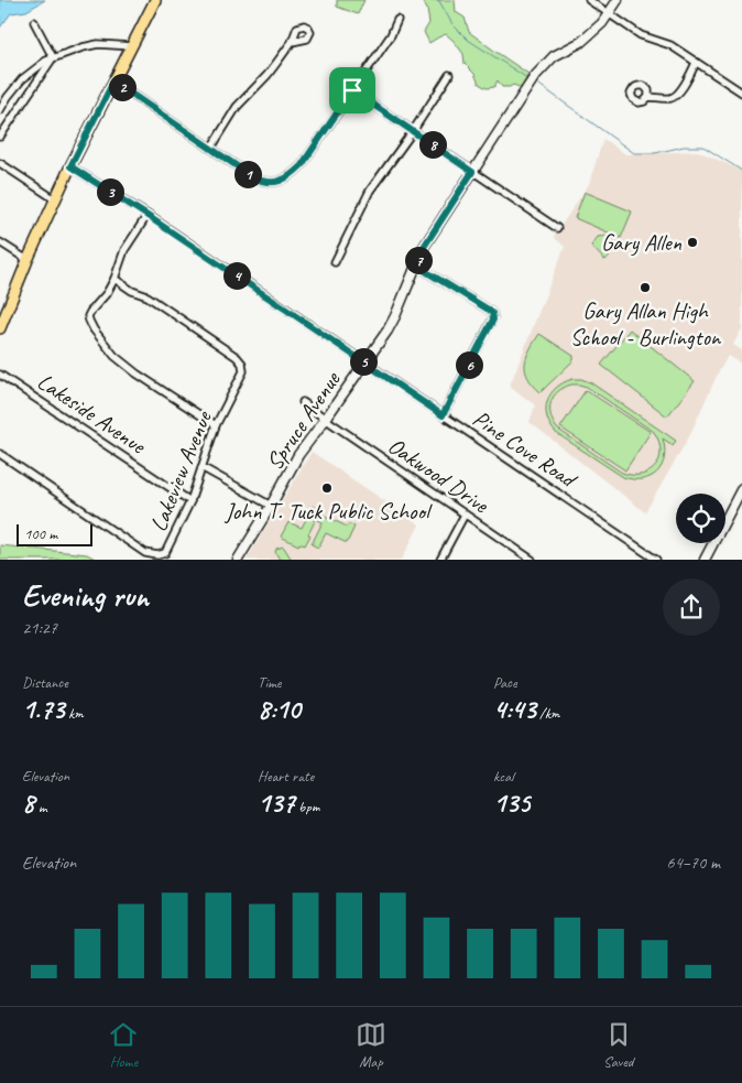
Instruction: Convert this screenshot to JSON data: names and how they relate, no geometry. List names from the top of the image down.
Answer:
{
  "streets": {
    "street": [
      "Lakeside Avenue",
      "Spruce Avenue",
      "Pine Cove Road",
      "Lakeview Avenue",
      "Oakwood Drive"
    ]
  },
  "crossings": [
    ["Lakeside Avenue", "Lakeview Avenue"],
    ["Spruce Avenue", "Pine Cove Road"],
    ["Spruce Avenue", "Oakwood Drive"]
  ],
  "places": ["Gary Allen", "Gary Allan High School - Burlington", "John T. Tuck Public School"],
  "scale_bar": "100 m",
  "page": {
    "pins": [
      "2",
      "8",
      "1",
      "3",
      "7",
      "4",
      "5",
      "6"
    ],
    "scale": "100 m",
    "heading": ["Evening run", "21:27"],
    "stats": [
      ["Distance", "1.73 km"],
      ["Time", "8:10"],
      ["Pace", "4:43 /km"],
      ["Elevation", "8 m"],
      ["Heart rate", "137 bpm"],
      ["kcal", "135"]
    ],
    "chart": ["Elevation", "64–70 m"],
    "tabs": ["Home", "Map", "Saved"]
  }
}
